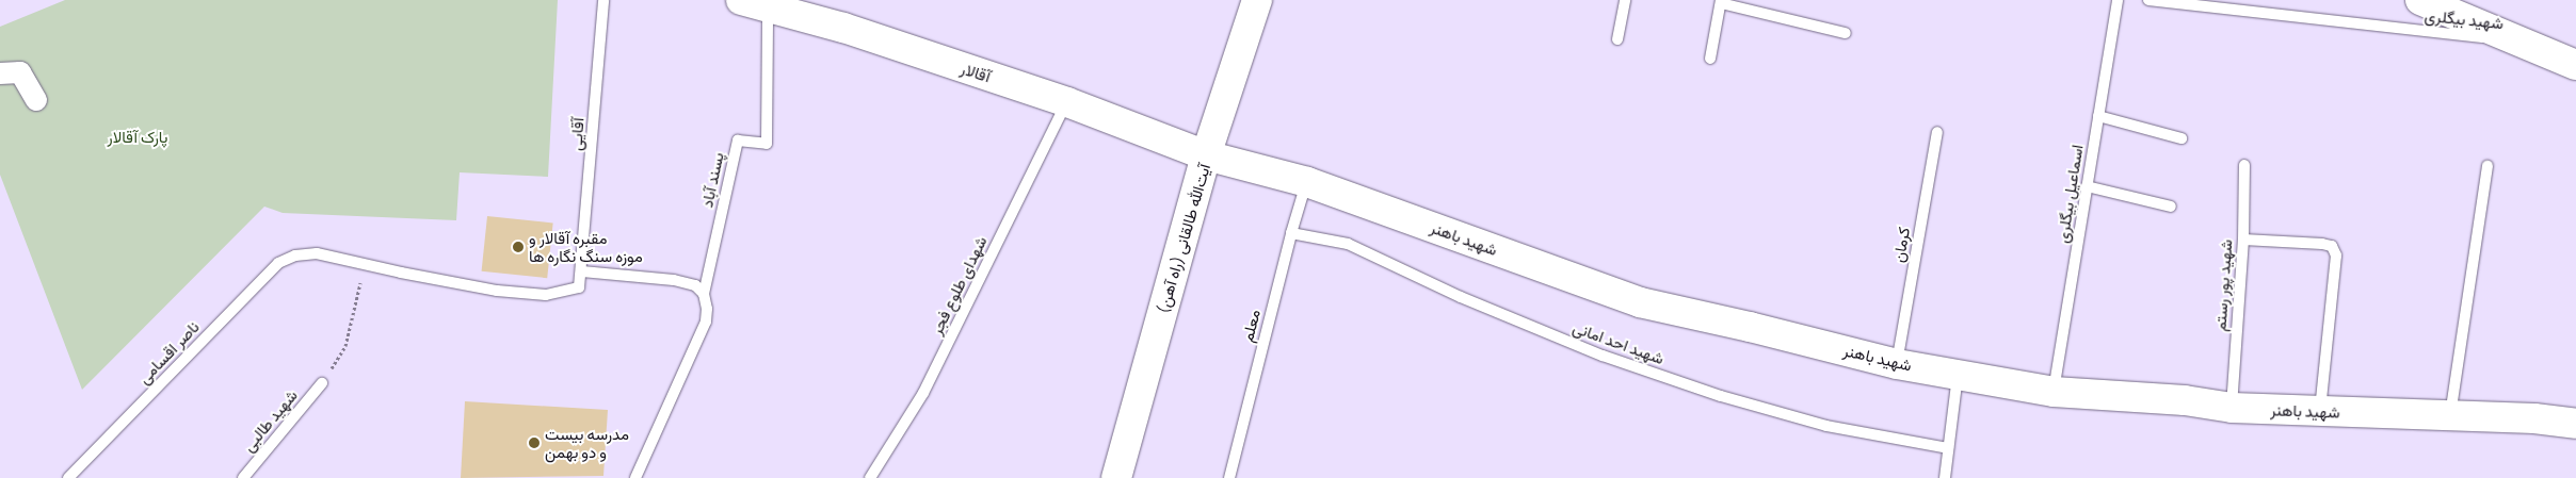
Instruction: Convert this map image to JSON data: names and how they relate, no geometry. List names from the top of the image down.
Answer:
{
  "streets": {
    "street": ["آقالار", "(راه آهن) آیت‌الله طالقانی", "شهید باهنر"],
    "lane": [
      "شهید بیگلری",
      "آقایی",
      "پسند آباد",
      "اسماعیل بیگلری",
      "کرمان",
      "شهدای طلوع فجر",
      "شهید پور رستم",
      "معلم",
      "شهید احد امانی",
      "ناصر اقسامی",
      "شهید طالبی"
    ]
  },
  "crossings": [
    ["آقالار", "پسند آباد"],
    ["آقالار", "(راه آهن) آیت‌الله طالقانی"],
    ["آقالار", "شهید باهنر"],
    ["آقالار", "شهدای طلوع فجر"],
    ["اسماعیل بیگلری", "شهید باهنر"],
    ["(راه آهن) آیت‌الله طالقانی", "شهید باهنر"],
    ["شهید باهنر", "کرمان"],
    ["شهید باهنر", "شهید پور رستم"],
    ["شهید باهنر", "معلم"],
    ["معلم", "شهید احد امانی"]
  ],
  "parks": ["پارک آقالار"],
  "places": ["مقبره آقالار و موزه سنگ نگاره ها", "مدرسه بیست و دو بهمن"]
}
